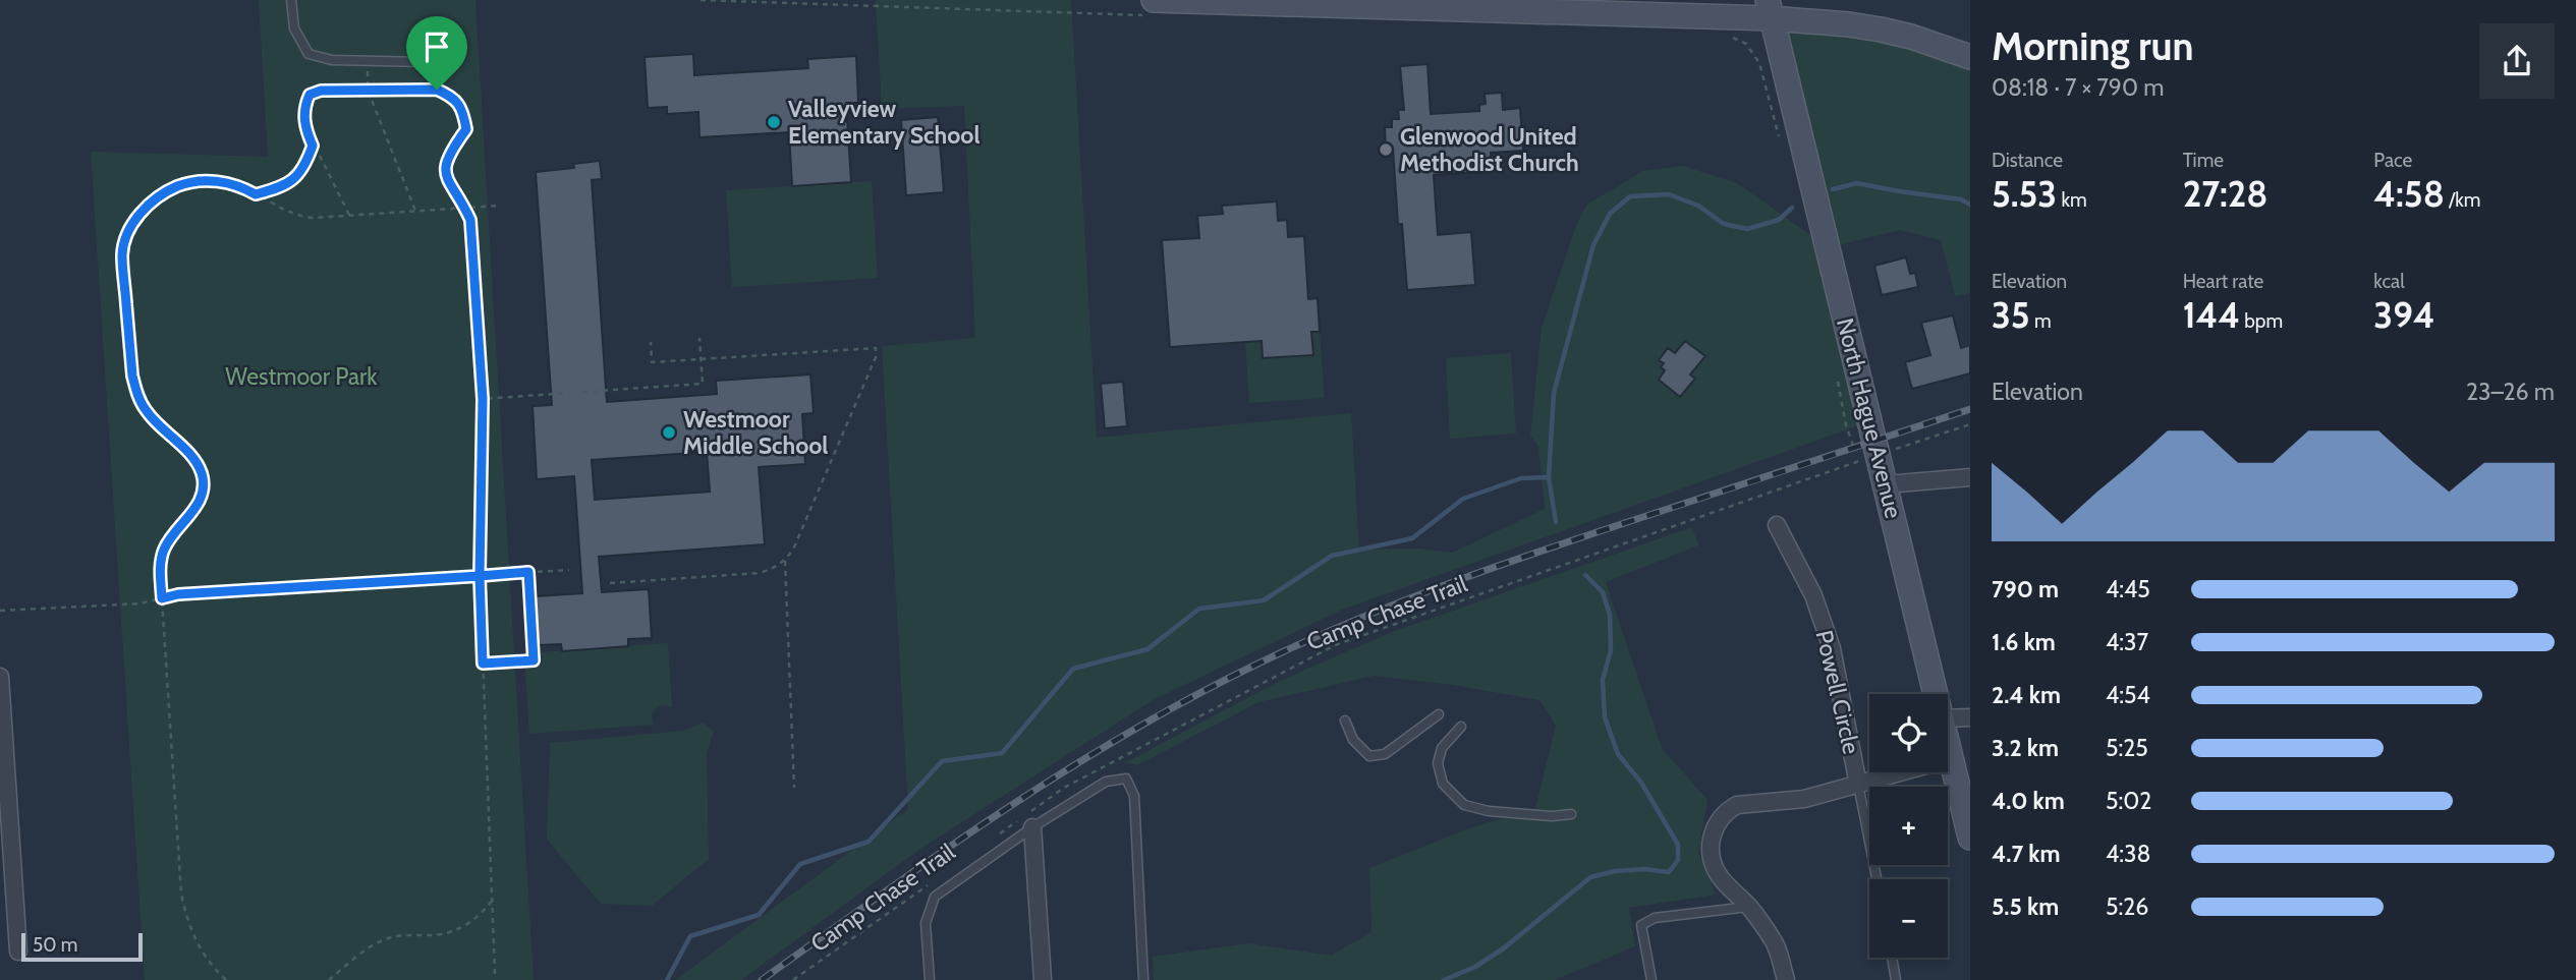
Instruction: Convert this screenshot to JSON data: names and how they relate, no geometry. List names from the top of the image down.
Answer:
{
  "streets": {
    "main road": ["North Hague Avenue"],
    "street": ["Powell Circle"],
    "path": ["Camp Chase Trail"]
  },
  "crossings": [
    ["North Hague Avenue", "Camp Chase Trail"]
  ],
  "parks": ["Westmoor Park"],
  "places": ["Valleyview Elementary School", "Glenwood United Methodist Church", "Westmoor Middle School"],
  "scale_bar": "50 m",
  "page": {
    "heading": ["Morning run", "08:18 · 7 × 790 m"],
    "stats": [
      ["Distance", "5.53 km"],
      ["Time", "27:28"],
      ["Pace", "4:58 /km"],
      ["Elevation", "35 m"],
      ["Heart rate", "144 bpm"],
      ["kcal", "394"]
    ],
    "chart": ["Elevation", "23–26 m"],
    "list": [
      {
        "name": "790 m",
        "note": "4:45"
      },
      {
        "name": "1.6 km",
        "note": "4:37"
      },
      {
        "name": "2.4 km",
        "note": "4:54"
      },
      {
        "name": "3.2 km",
        "note": "5:25"
      },
      {
        "name": "4.0 km",
        "note": "5:02"
      },
      {
        "name": "4.7 km",
        "note": "4:38"
      },
      {
        "name": "5.5 km",
        "note": "5:26"
      }
    ],
    "map_buttons": ["+", "−"],
    "scale": "50 m"
  }
}
